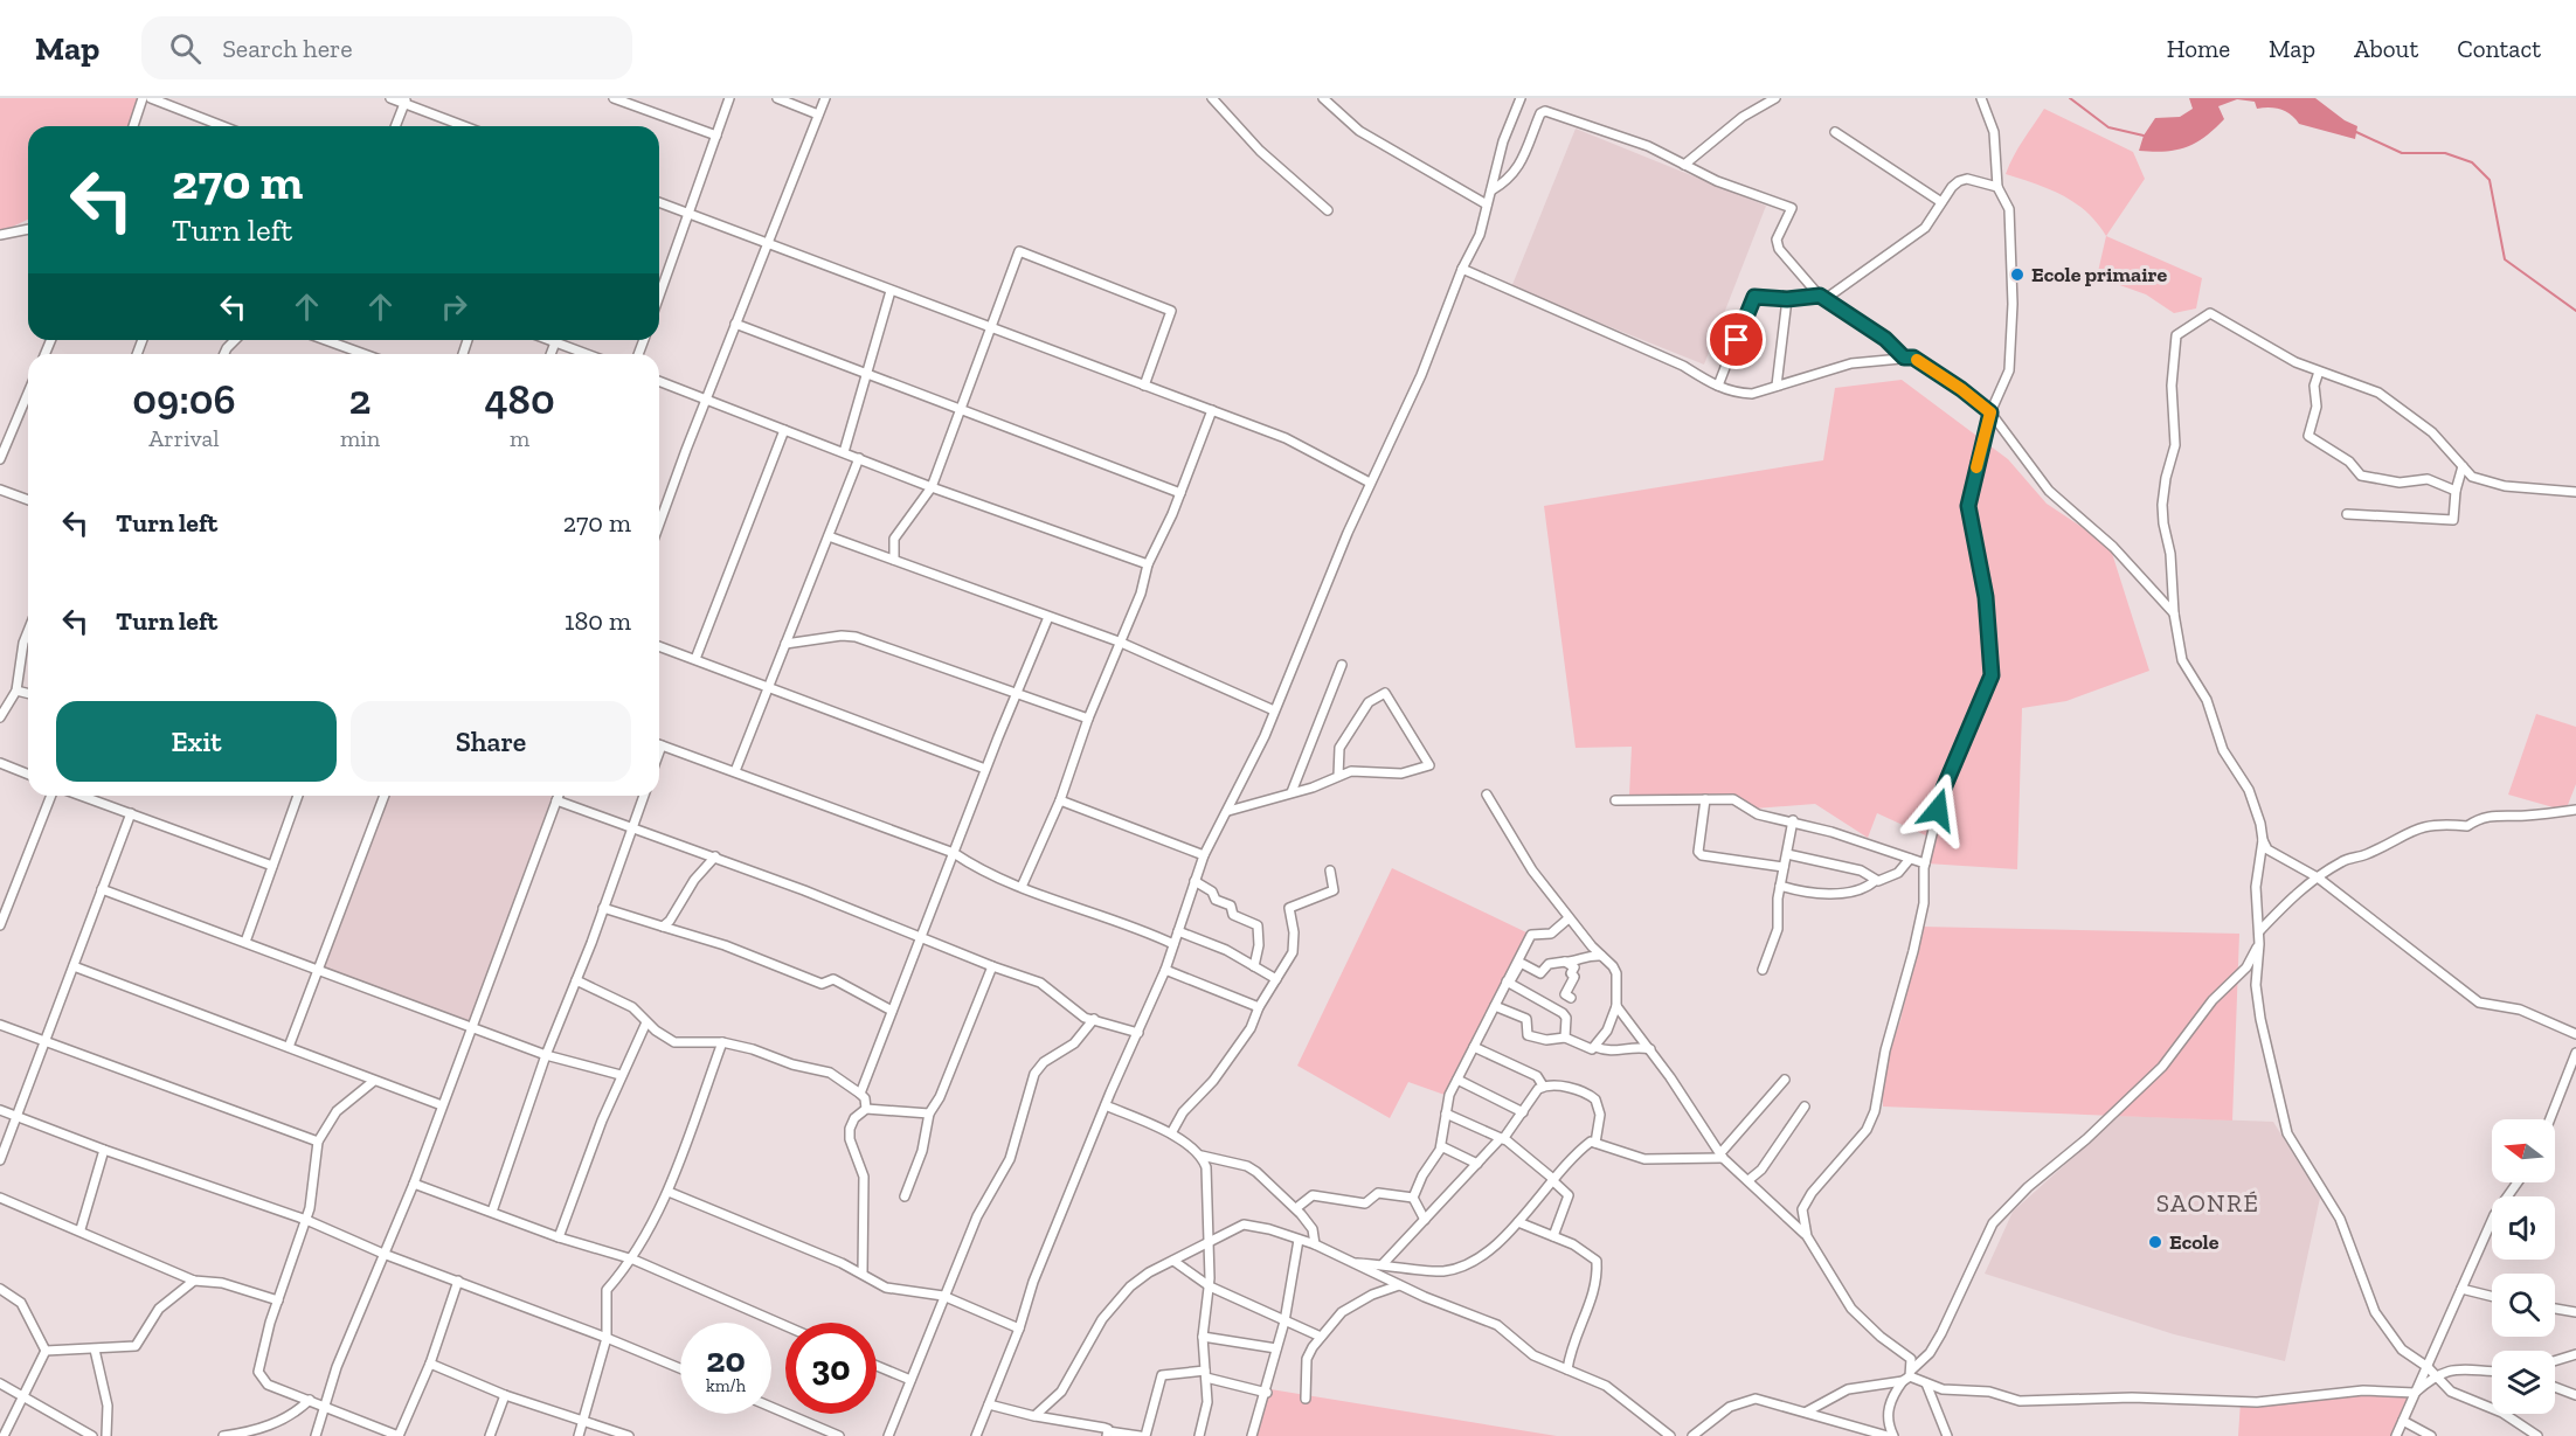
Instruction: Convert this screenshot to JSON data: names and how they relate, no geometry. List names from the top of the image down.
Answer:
{
  "districts": ["SAONRÉ"],
  "places": ["Ecole primaire", "Ecole"],
  "north": "left",
  "page": {
    "header": "Map",
    "search": "Search here",
    "nav": [
      "Home",
      "Map",
      "About",
      "Contact"
    ],
    "turn": ["270 m", "Turn left"],
    "eta": [
      "09:06",
      "Arrival",
      "2",
      "min",
      "480",
      "m"
    ],
    "list": [
      {
        "name": "Turn left",
        "value": "270 m"
      },
      {
        "name": "Turn left",
        "value": "180 m"
      }
    ],
    "buttons": ["Exit", "Share"],
    "speed": "20 km/h",
    "limit": "30"
  }
}
